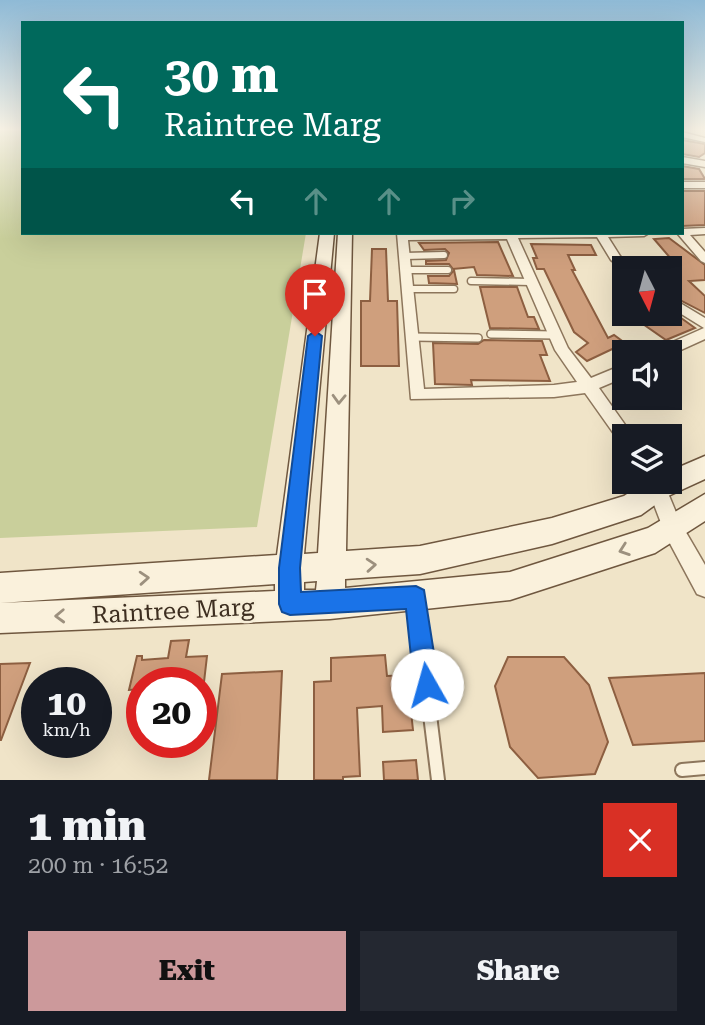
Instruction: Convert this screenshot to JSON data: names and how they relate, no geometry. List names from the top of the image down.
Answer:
{
  "streets": {
    "main road": ["Raintree Marg"]
  },
  "north": "bottom",
  "page": {
    "turn": ["30 m", "Raintree Marg"],
    "speed": "10 km/h",
    "limit": "20",
    "heading": ["1 min", "200 m · 16:52"],
    "buttons": ["Exit", "Share"]
  }
}
